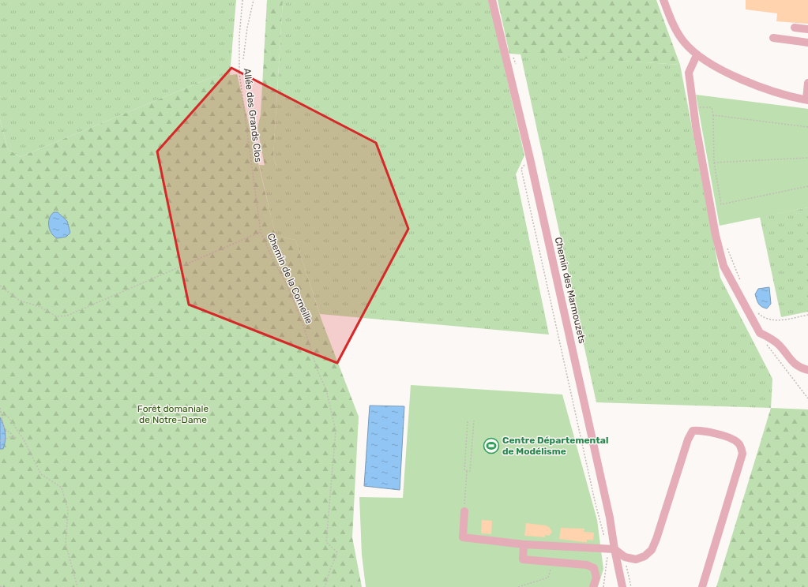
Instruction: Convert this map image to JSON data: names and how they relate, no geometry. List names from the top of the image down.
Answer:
{
  "streets": {
    "street": ["Chemin des Marmouzets"],
    "path": ["Allée des Grands Clos", "Chemin de la Corneille"]
  },
  "crossings": [
    ["Allée des Grands Clos", "Chemin de la Corneille"]
  ],
  "parks": ["Forêt domaniale de Notre-Dame"],
  "places": {
    "sports": ["Centre Départemental de Modélisme"]
  }
}
